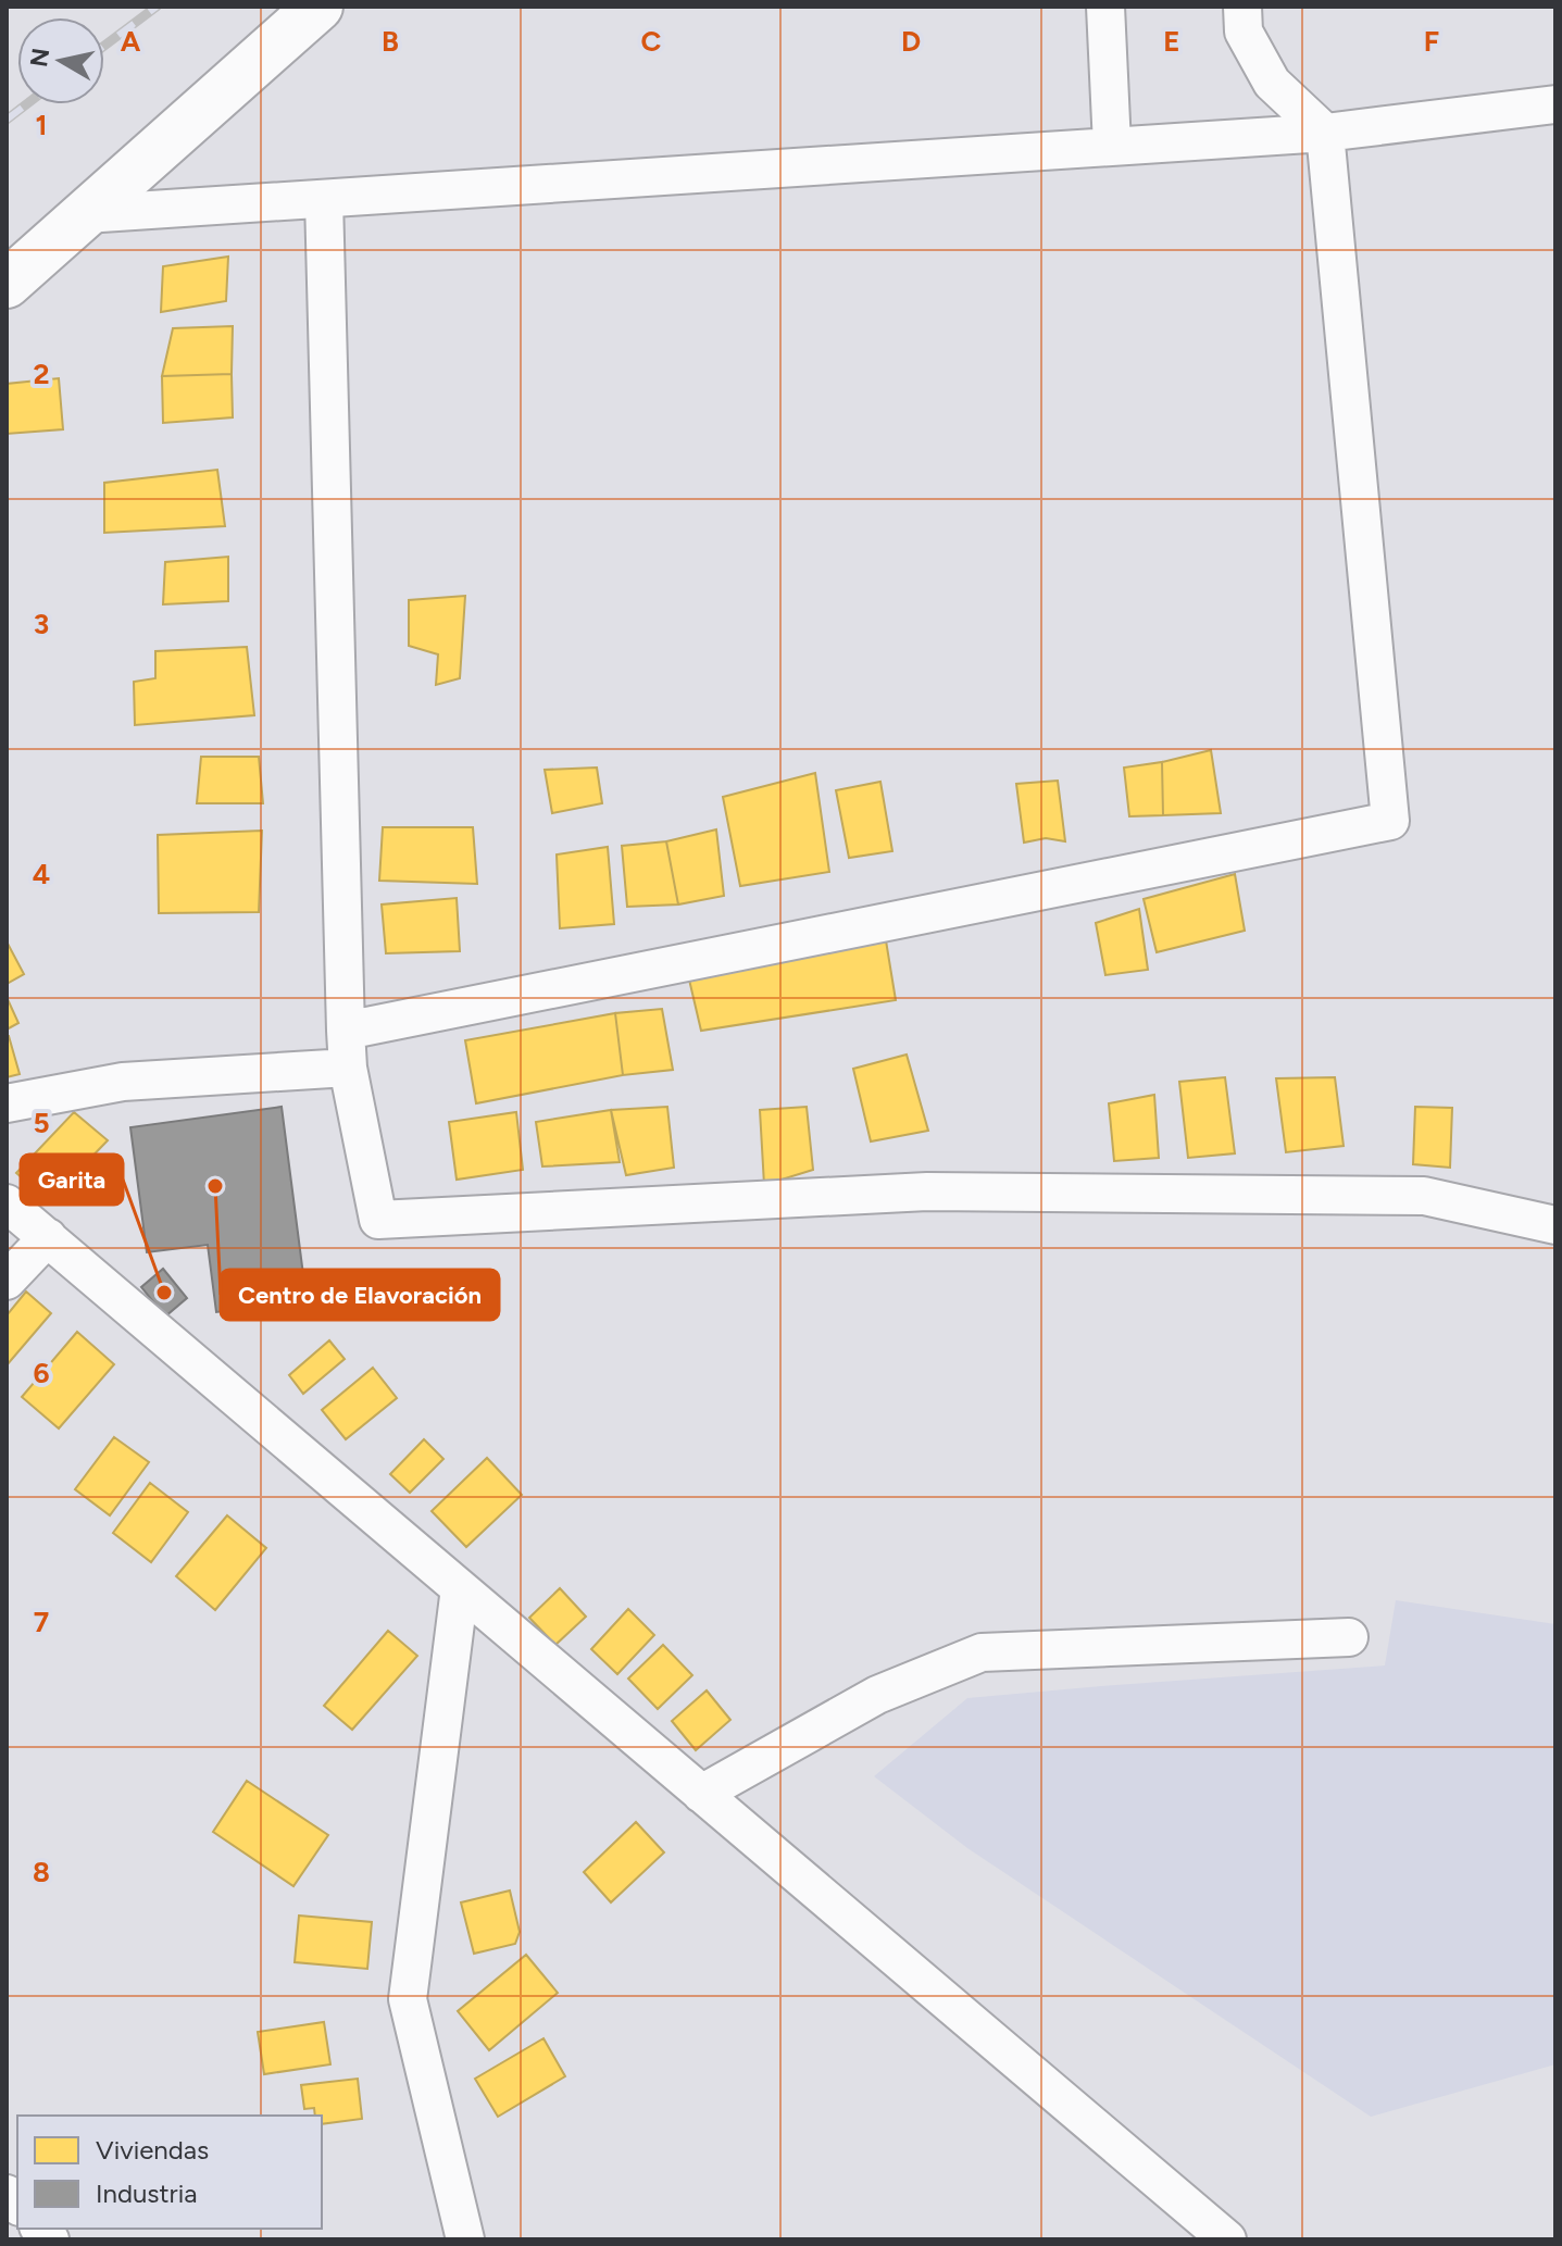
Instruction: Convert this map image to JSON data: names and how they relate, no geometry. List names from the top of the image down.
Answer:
{
  "places": ["Centro de Elavoración", "Garita"],
  "legend": ["Viviendas", "Industria"],
  "north": "left",
  "grid": {
    "columns": [
      "A",
      "B",
      "C",
      "D",
      "E",
      "F"
    ],
    "rows": [
      "1",
      "2",
      "3",
      "4",
      "5",
      "6",
      "7",
      "8"
    ]
  }
}
